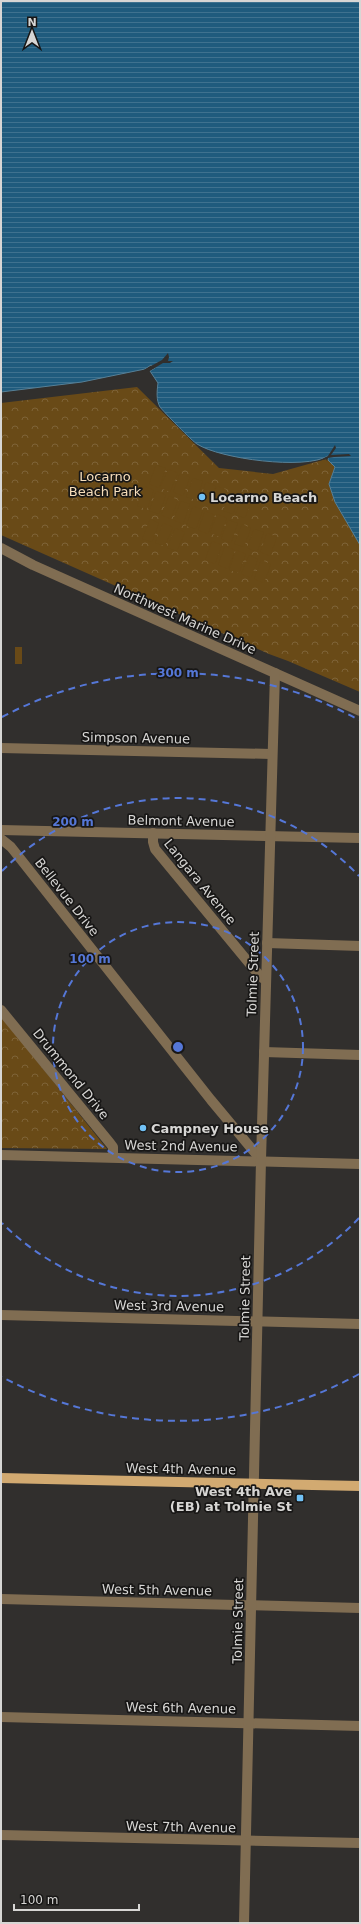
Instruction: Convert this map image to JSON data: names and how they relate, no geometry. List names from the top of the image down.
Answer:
{
  "streets": {
    "main road": ["West 4th Avenue"],
    "street": [
      "Northwest Marine Drive",
      "Simpson Avenue",
      "Belmont Avenue",
      "Langara Avenue",
      "Bellevue Drive",
      "Tolmie Street",
      "Drummond Drive",
      "West 2nd Avenue",
      "West 3rd Avenue",
      "West 5th Avenue",
      "West 6th Avenue",
      "West 7th Avenue"
    ]
  },
  "crossings": [
    ["Northwest Marine Drive", "Tolmie Street"],
    ["Simpson Avenue", "Tolmie Street"],
    ["Belmont Avenue", "Langara Avenue"],
    ["Belmont Avenue", "Tolmie Street"],
    ["Langara Avenue", "Tolmie Street"],
    ["Bellevue Drive", "Tolmie Street"],
    ["Bellevue Drive", "West 2nd Avenue"],
    ["Tolmie Street", "West 2nd Avenue"],
    ["Tolmie Street", "West 3rd Avenue"],
    ["Tolmie Street", "West 4th Avenue"],
    ["Tolmie Street", "West 5th Avenue"],
    ["Tolmie Street", "West 6th Avenue"],
    ["Tolmie Street", "West 7th Avenue"],
    ["Drummond Drive", "West 2nd Avenue"]
  ],
  "parks": ["Locarno Beach Park"],
  "places": {
    "other": ["Locarno Beach", "Campney House"],
    "transit": ["West 4th Ave (EB) at Tolmie St"]
  },
  "scale_bar": "100 m",
  "north": "top",
  "rings": ["300 m", "200 m", "100 m"]
}
